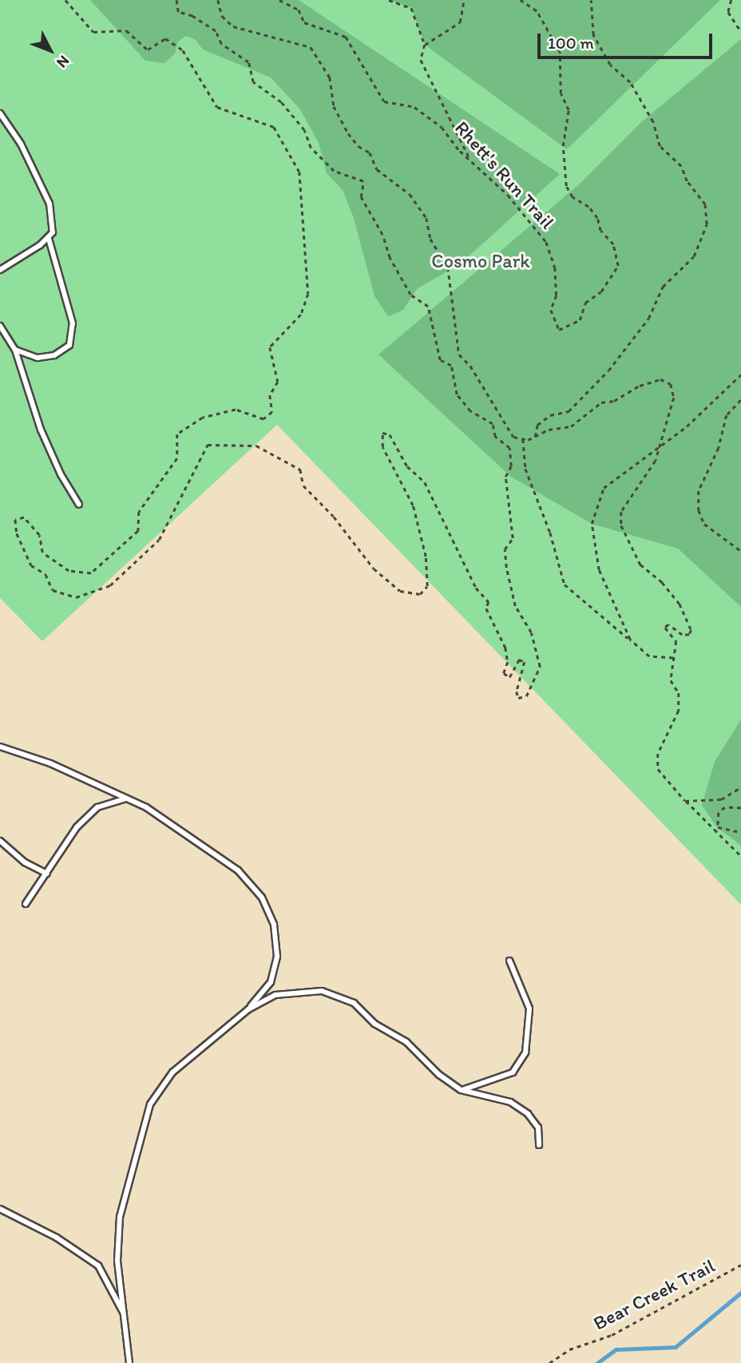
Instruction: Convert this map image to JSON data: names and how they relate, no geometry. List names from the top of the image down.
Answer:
{
  "streets": {
    "path": ["Rhett's Run Trail", "Bear Creek Trail"]
  },
  "parks": ["Cosmo Park"],
  "scale_bar": "100 m",
  "north": "bottom right"
}
